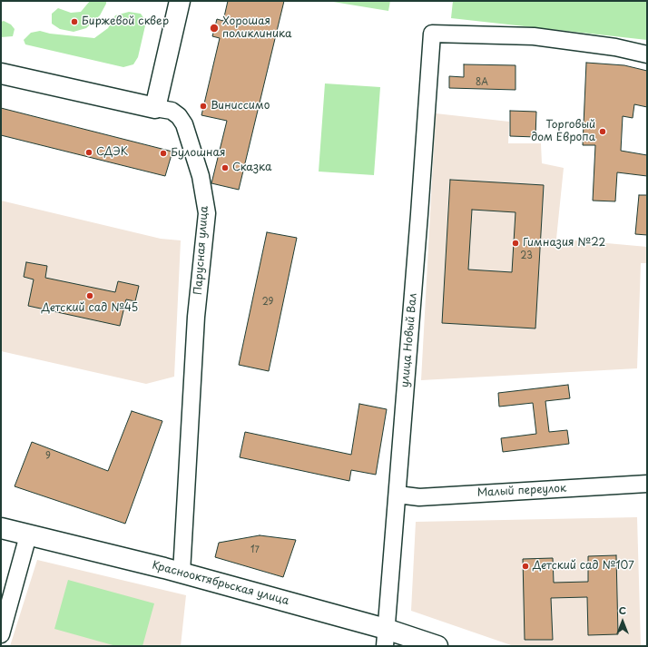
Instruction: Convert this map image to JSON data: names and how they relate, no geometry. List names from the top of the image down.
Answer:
{
  "streets": {
    "street": [
      "Парусная улица",
      "улица Новый Вал",
      "Малый переулок",
      "Краснооктябрьская улица"
    ]
  },
  "crossings": [
    ["Парусная улица", "Краснооктябрьская улица"],
    ["улица Новый Вал", "Малый переулок"],
    ["улица Новый Вал", "Краснооктябрьская улица"]
  ],
  "places": [
    "Биржевой сквер",
    "Хорошая поликлиника",
    "Виниссимо",
    "Торговый дом Европа",
    "СДЭК",
    "Булошная",
    "Сказка",
    "Гимназия №22",
    "Детский сад №45",
    "Детский сад №107"
  ],
  "house_numbers": [
    "8А",
    "23",
    "29",
    "9",
    "17"
  ],
  "north": "top"
}
